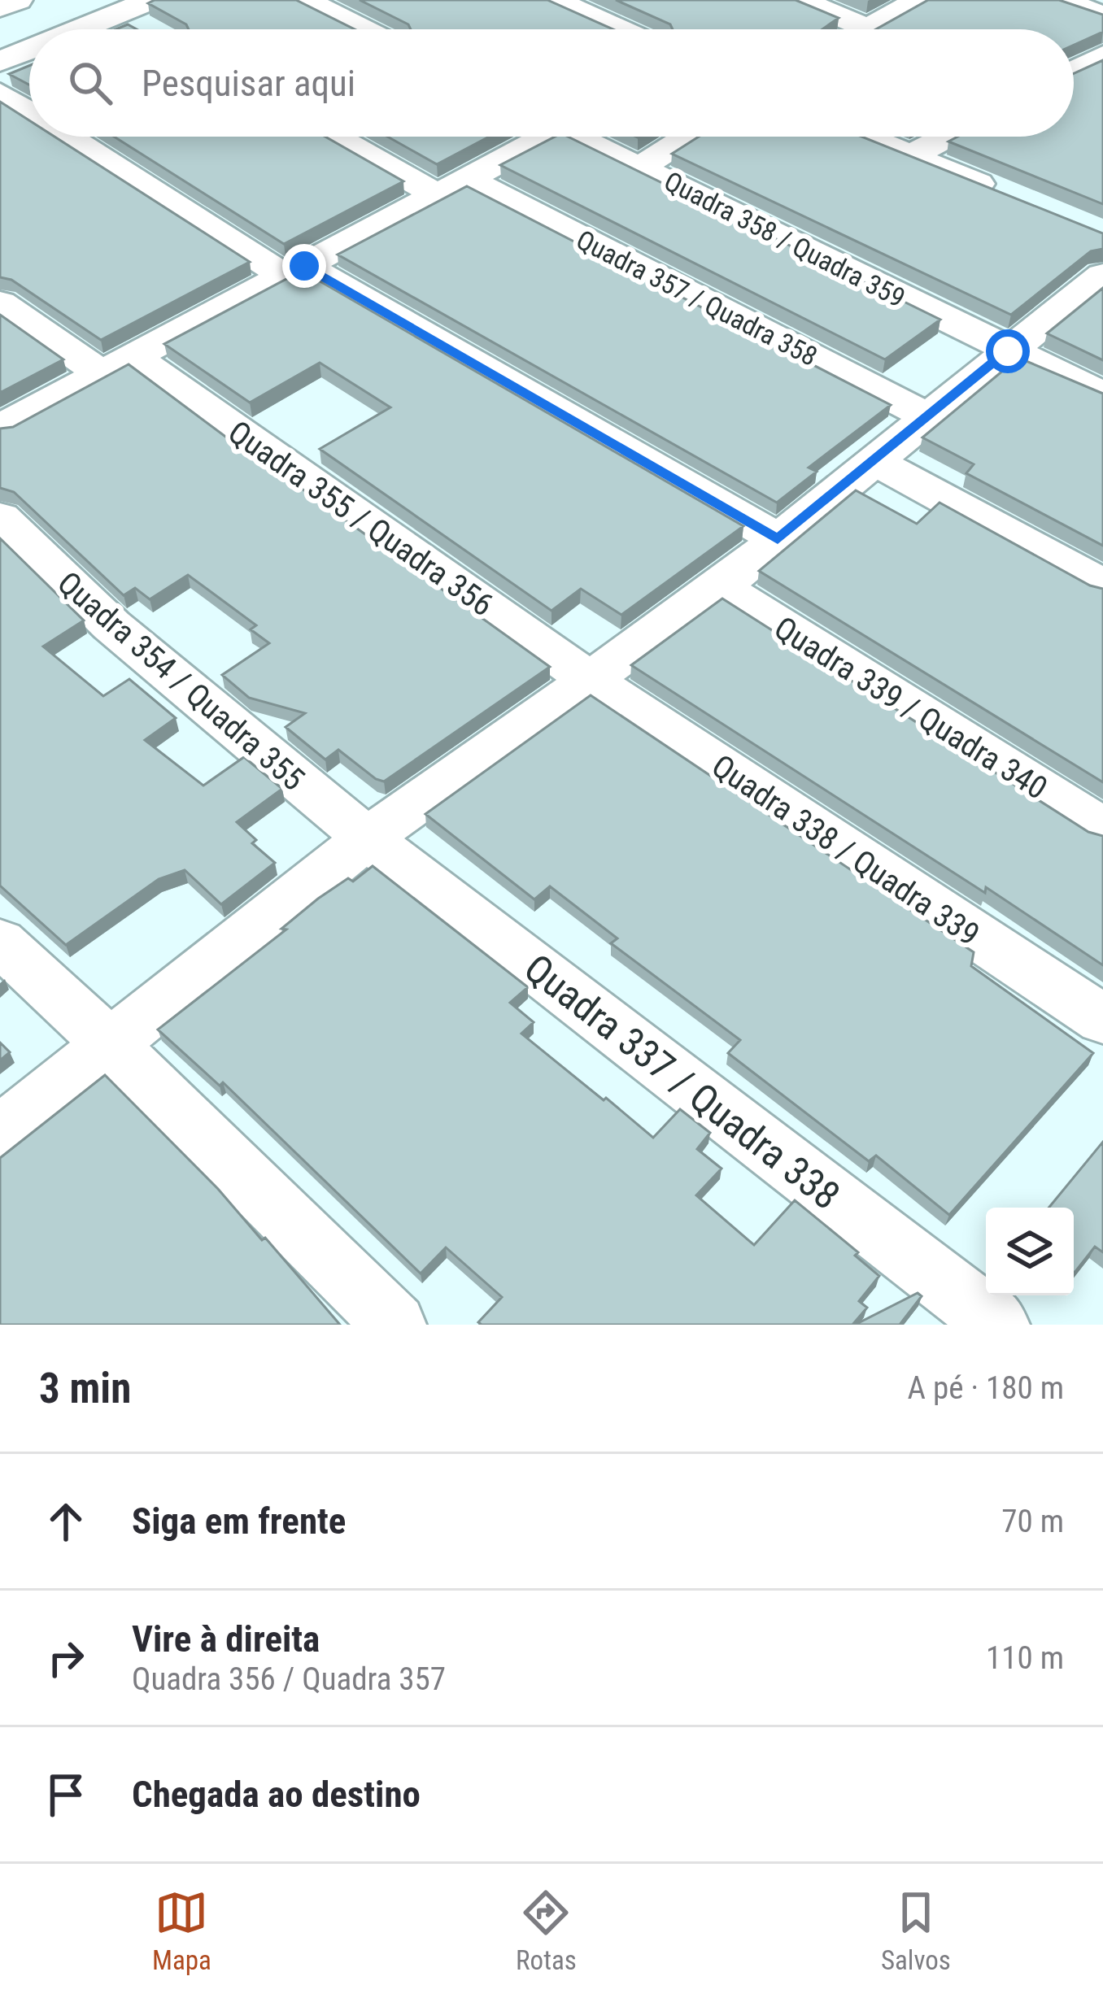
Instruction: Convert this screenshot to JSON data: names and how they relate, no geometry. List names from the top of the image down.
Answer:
{
  "streets": {
    "street": [
      "Quadra 358 / Quadra 359",
      "Quadra 357 / Quadra 358",
      "Quadra 355 / Quadra 356",
      "Quadra 354 / Quadra 355",
      "Quadra 339 / Quadra 340",
      "Quadra 338 / Quadra 339",
      "Quadra 337 / Quadra 338"
    ]
  },
  "crossings": [
    ["Quadra 355 / Quadra 356", "Quadra 338 / Quadra 339"],
    ["Quadra 354 / Quadra 355", "Quadra 337 / Quadra 338"]
  ],
  "page": {
    "search": "Pesquisar aqui",
    "heading": ["3 min", "A pé · 180 m"],
    "list": [
      ["Siga em frente", "70 m"],
      ["Vire à direita", "Quadra 356 / Quadra 357", "110 m"],
      "Chegada ao destino"
    ],
    "nav": ["Mapa", "Rotas", "Salvos"]
  }
}
